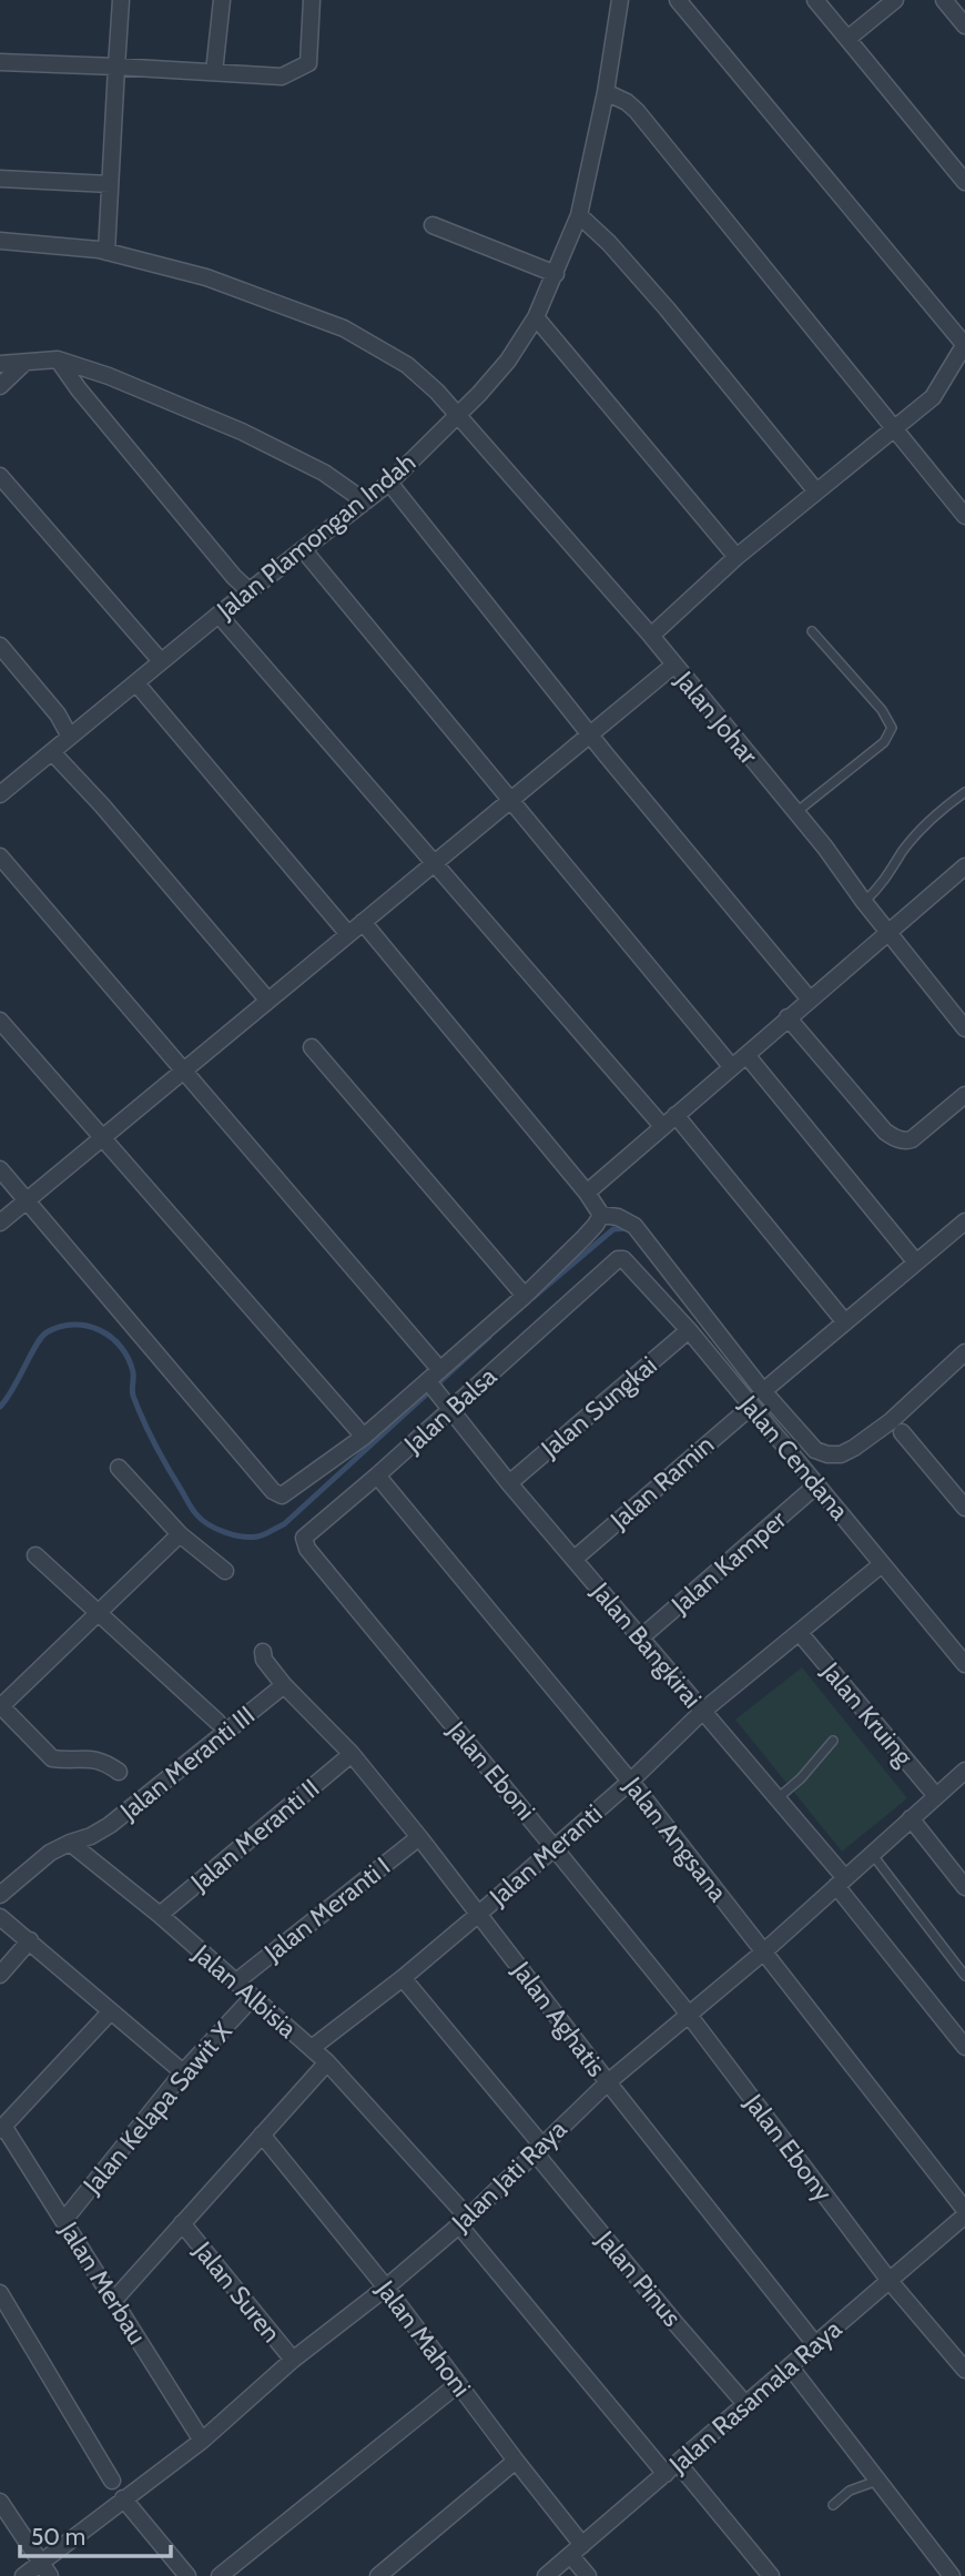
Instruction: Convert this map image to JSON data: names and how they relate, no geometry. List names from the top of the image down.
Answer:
{
  "streets": {
    "street": [
      "Jalan Plamongan Indah",
      "Jalan Johar",
      "Jalan Sungkai",
      "Jalan Balsa",
      "Jalan Cendana",
      "Jalan Ramin",
      "Jalan Kamper",
      "Jalan Bangkirai",
      "Jalan Kruing",
      "Jalan Meranti III",
      "Jalan Eboni",
      "Jalan Meranti II",
      "Jalan Angsana",
      "Jalan Meranti",
      "Jalan Meranti I",
      "Jalan Albisia",
      "Jalan Aghatis",
      "Jalan Kelapa Sawit X",
      "Jalan Ebony",
      "Jalan Jati Raya",
      "Jalan Pinus",
      "Jalan Merbau",
      "Jalan Suren",
      "Jalan Mahoni",
      "Jalan Rasamala Raya"
    ]
  },
  "crossings": [
    ["Jalan Plamongan Indah", "Jalan Johar"],
    ["Jalan Sungkai", "Jalan Cendana"],
    ["Jalan Sungkai", "Jalan Bangkirai"],
    ["Jalan Balsa", "Jalan Cendana"],
    ["Jalan Balsa", "Jalan Bangkirai"],
    ["Jalan Balsa", "Jalan Eboni"],
    ["Jalan Balsa", "Jalan Angsana"],
    ["Jalan Cendana", "Jalan Ramin"],
    ["Jalan Cendana", "Jalan Kamper"],
    ["Jalan Cendana", "Jalan Meranti"],
    ["Jalan Ramin", "Jalan Bangkirai"],
    ["Jalan Kamper", "Jalan Bangkirai"],
    ["Jalan Bangkirai", "Jalan Meranti"],
    ["Jalan Bangkirai", "Jalan Jati Raya"],
    ["Jalan Kruing", "Jalan Meranti"],
    ["Jalan Kruing", "Jalan Jati Raya"],
    ["Jalan Meranti III", "Jalan Albisia"],
    ["Jalan Meranti III", "Jalan Aghatis"],
    ["Jalan Eboni", "Jalan Meranti"],
    ["Jalan Eboni", "Jalan Ebony"],
    ["Jalan Eboni", "Jalan Jati Raya"],
    ["Jalan Meranti II", "Jalan Albisia"],
    ["Jalan Meranti II", "Jalan Aghatis"],
    ["Jalan Angsana", "Jalan Meranti"],
    ["Jalan Angsana", "Jalan Jati Raya"],
    ["Jalan Angsana", "Jalan Rasamala Raya"],
    ["Jalan Meranti", "Jalan Albisia"],
    ["Jalan Meranti", "Jalan Aghatis"],
    ["Jalan Meranti", "Jalan Pinus"],
    ["Jalan Meranti I", "Jalan Albisia"],
    ["Jalan Meranti I", "Jalan Aghatis"],
    ["Jalan Albisia", "Jalan Kelapa Sawit X"],
    ["Jalan Albisia", "Jalan Jati Raya"],
    ["Jalan Albisia", "Jalan Rasamala Raya"],
    ["Jalan Aghatis", "Jalan Jati Raya"],
    ["Jalan Aghatis", "Jalan Rasamala Raya"],
    ["Jalan Kelapa Sawit X", "Jalan Merbau"],
    ["Jalan Ebony", "Jalan Jati Raya"],
    ["Jalan Ebony", "Jalan Rasamala Raya"],
    ["Jalan Jati Raya", "Jalan Pinus"],
    ["Jalan Jati Raya", "Jalan Merbau"],
    ["Jalan Jati Raya", "Jalan Suren"],
    ["Jalan Jati Raya", "Jalan Mahoni"],
    ["Jalan Pinus", "Jalan Rasamala Raya"],
    ["Jalan Mahoni", "Jalan Rasamala Raya"]
  ],
  "scale_bar": "50 m"
}
